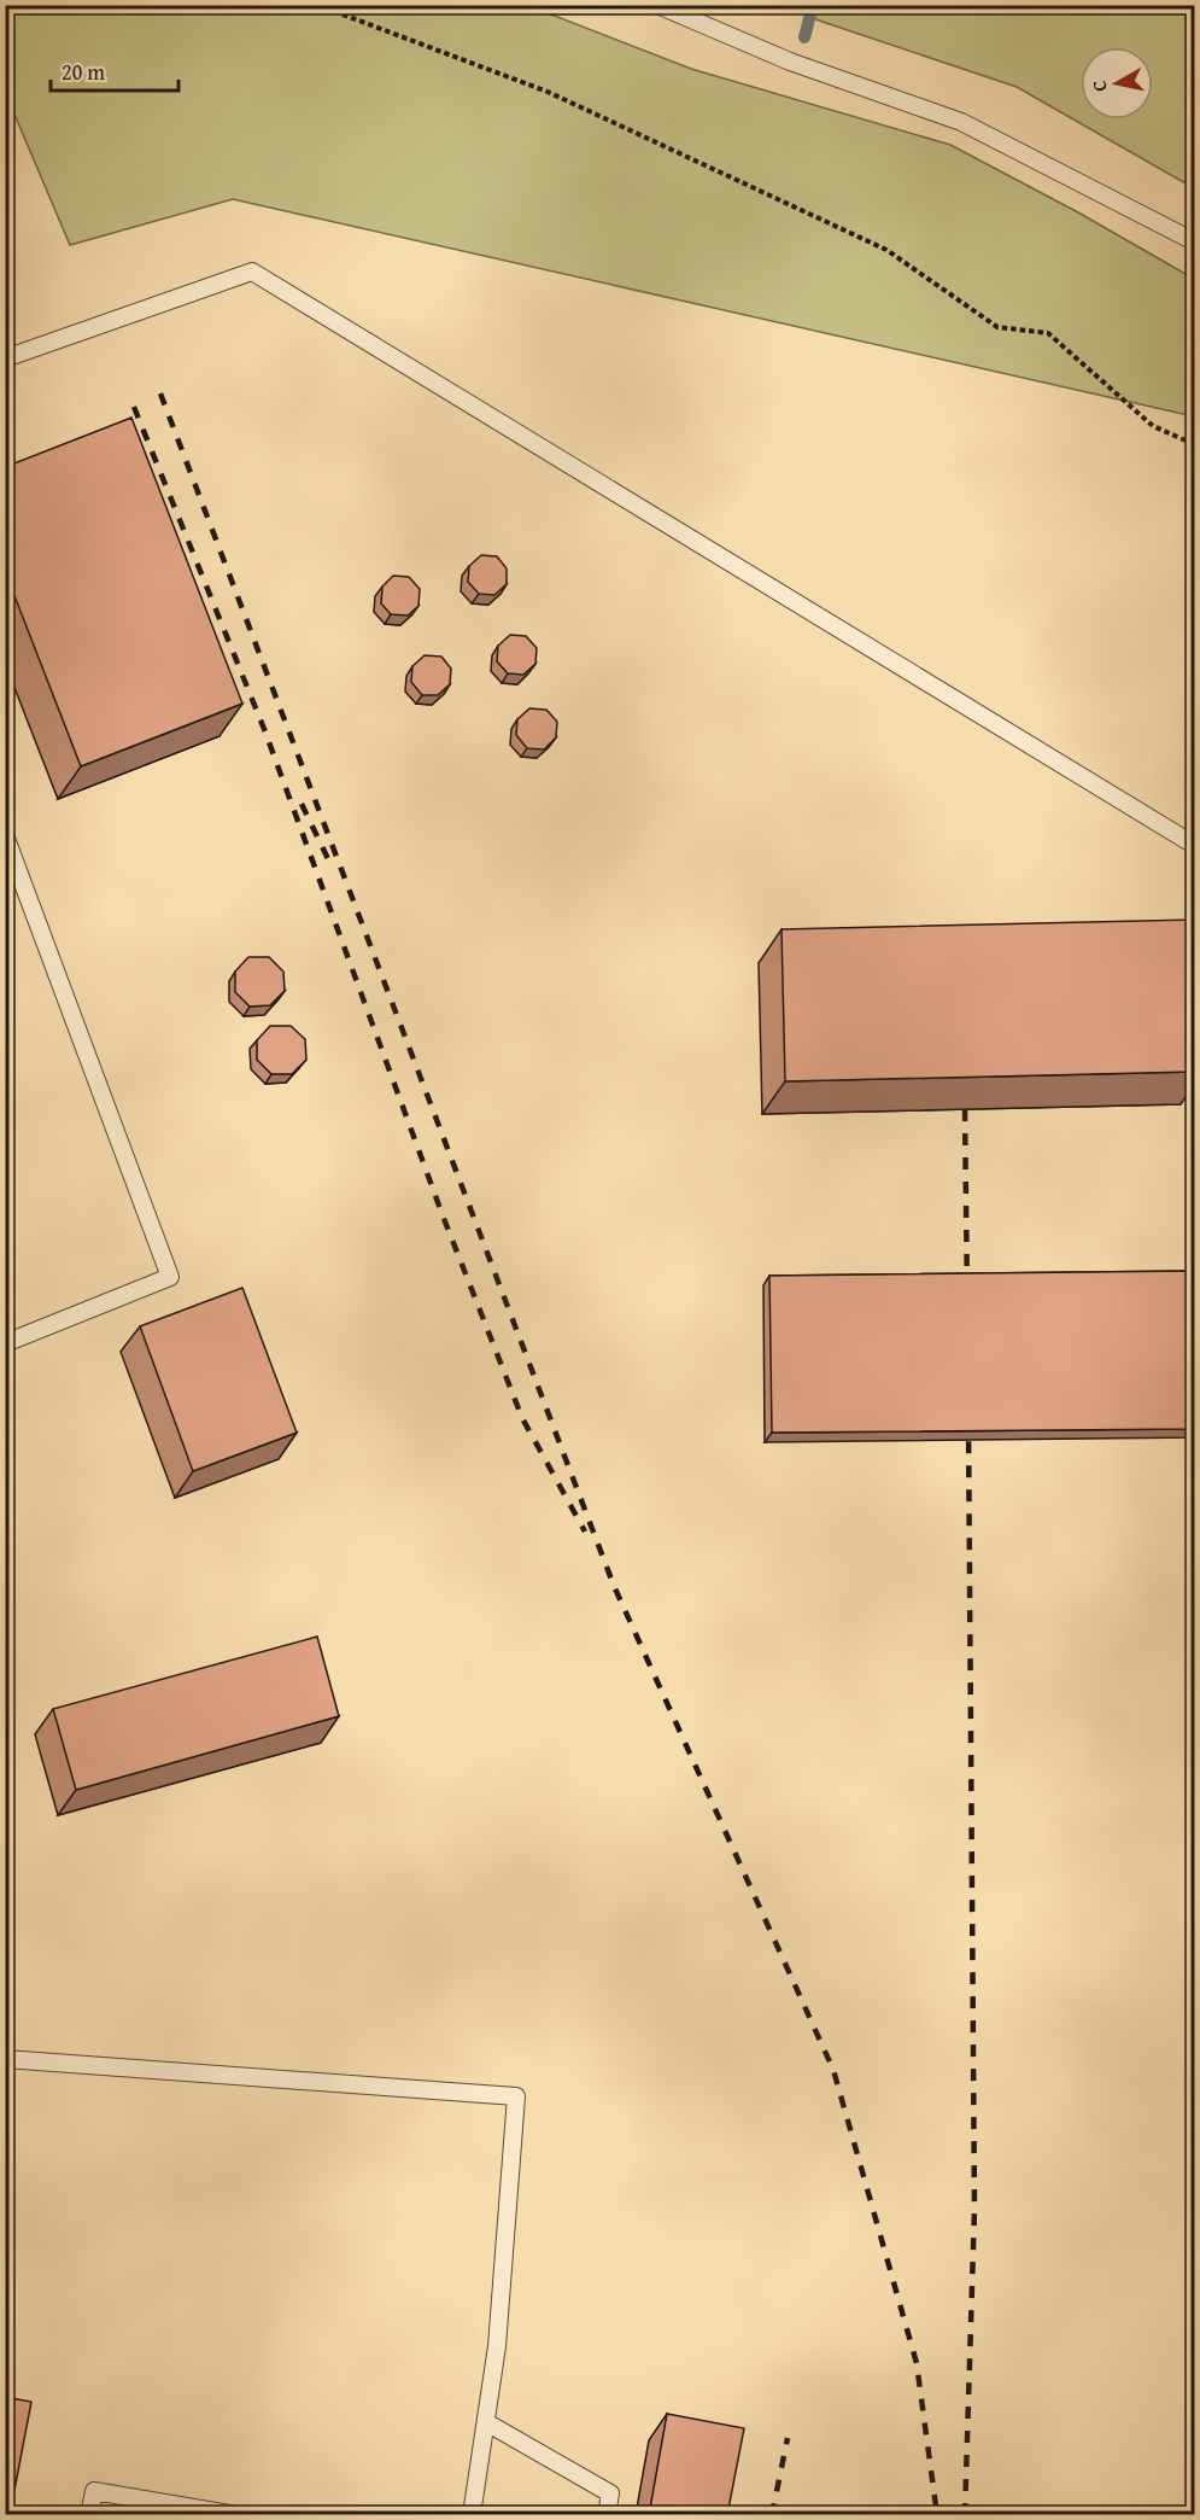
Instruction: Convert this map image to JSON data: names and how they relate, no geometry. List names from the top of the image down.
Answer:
{
  "scale_bar": "20 m",
  "north": "left"
}
